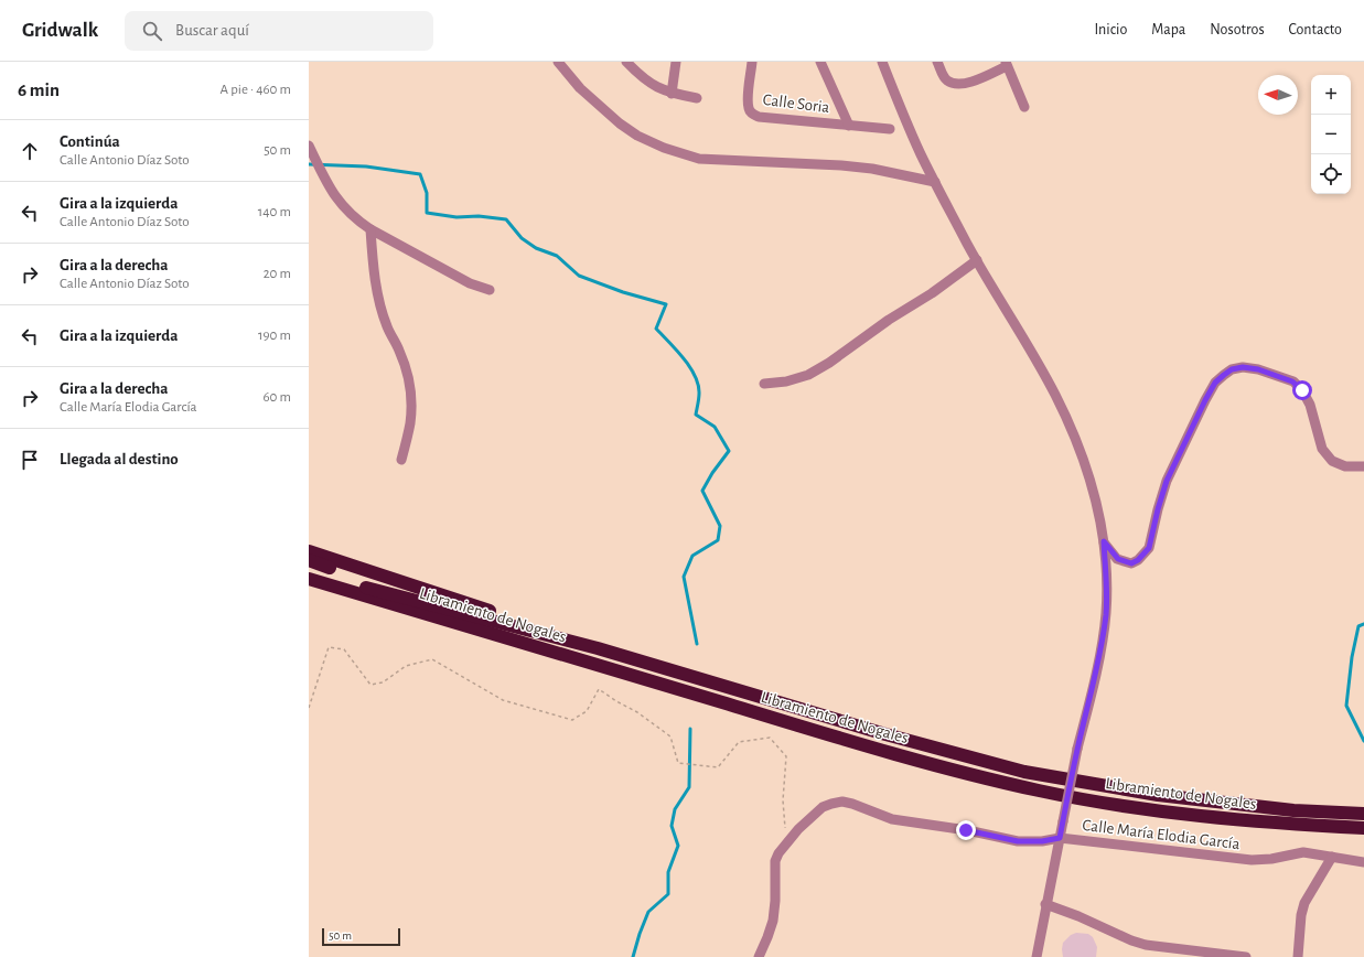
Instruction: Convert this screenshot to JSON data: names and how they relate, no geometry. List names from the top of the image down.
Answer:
{
  "streets": {
    "highway": ["Libramiento de Nogales"],
    "street": ["Calle Soria", "Calle María Elodia García"]
  },
  "scale_bar": "50 m",
  "north": "left",
  "page": {
    "header": "Gridwalk",
    "search": "Buscar aquí",
    "nav": [
      "Inicio",
      "Mapa",
      "Nosotros",
      "Contacto"
    ],
    "heading": ["6 min", "A pie · 460 m"],
    "map_buttons": ["+", "−"],
    "list": [
      ["Continúa", "Calle Antonio Díaz Soto", "50 m"],
      ["Gira a la izquierda", "Calle Antonio Díaz Soto", "140 m"],
      ["Gira a la derecha", "Calle Antonio Díaz Soto", "20 m"],
      ["Gira a la izquierda", "190 m"],
      ["Gira a la derecha", "Calle María Elodia García", "60 m"],
      "Llegada al destino"
    ],
    "scale": "50 m"
  }
}
